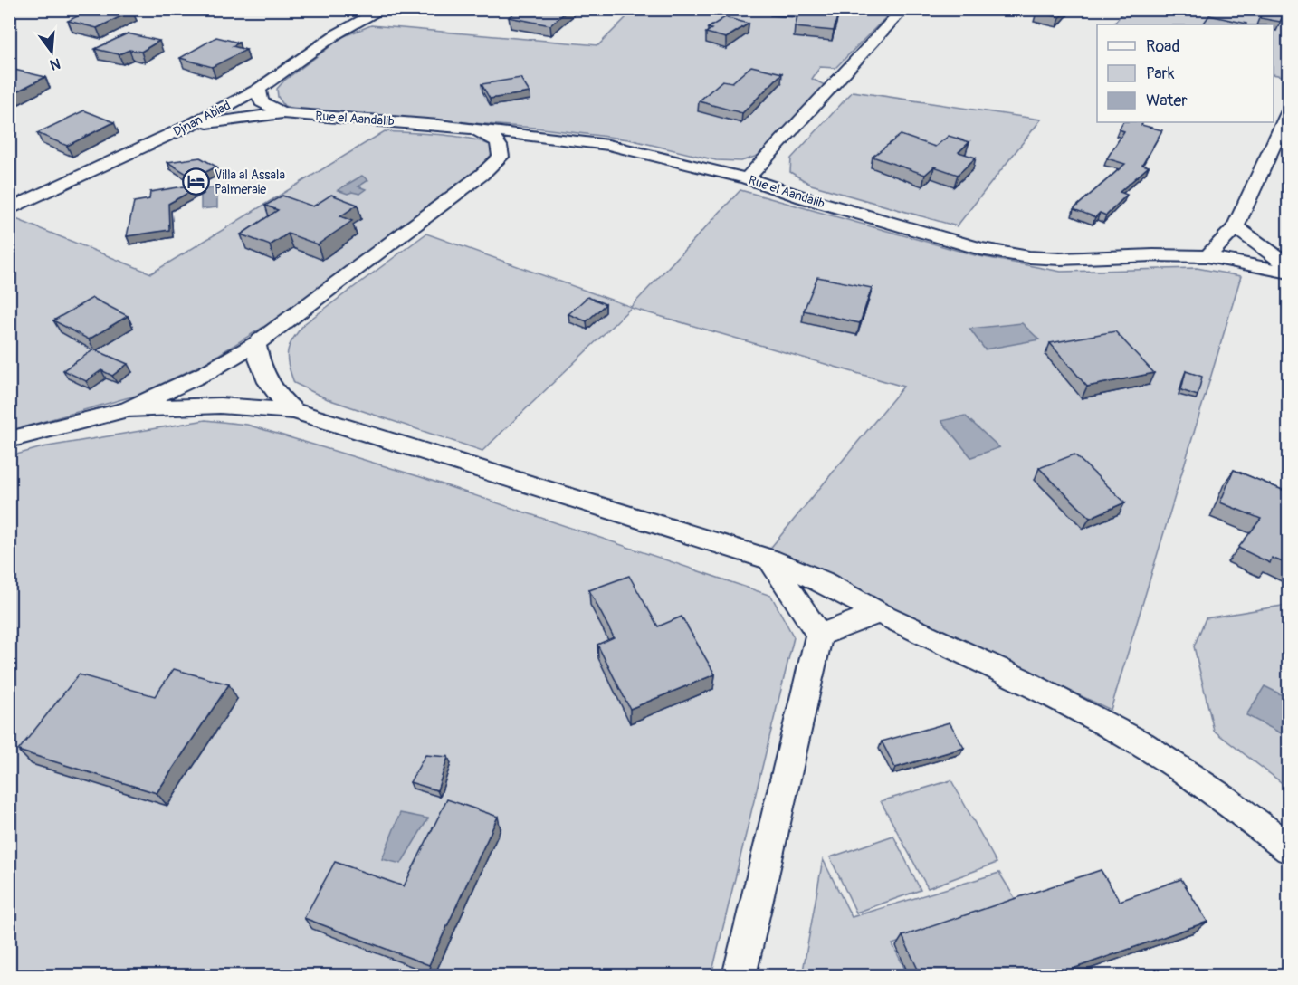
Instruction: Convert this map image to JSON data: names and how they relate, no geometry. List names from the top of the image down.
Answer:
{
  "streets": {
    "street": ["Djnan Abiad", "Rue el Aandalib"]
  },
  "crossings": [
    ["Djnan Abiad", "Rue el Aandalib"]
  ],
  "places": {
    "hotel": ["Villa al Assala Palmeraie"]
  },
  "legend": ["Road", "Park", "Water"],
  "north": "bottom"
}
